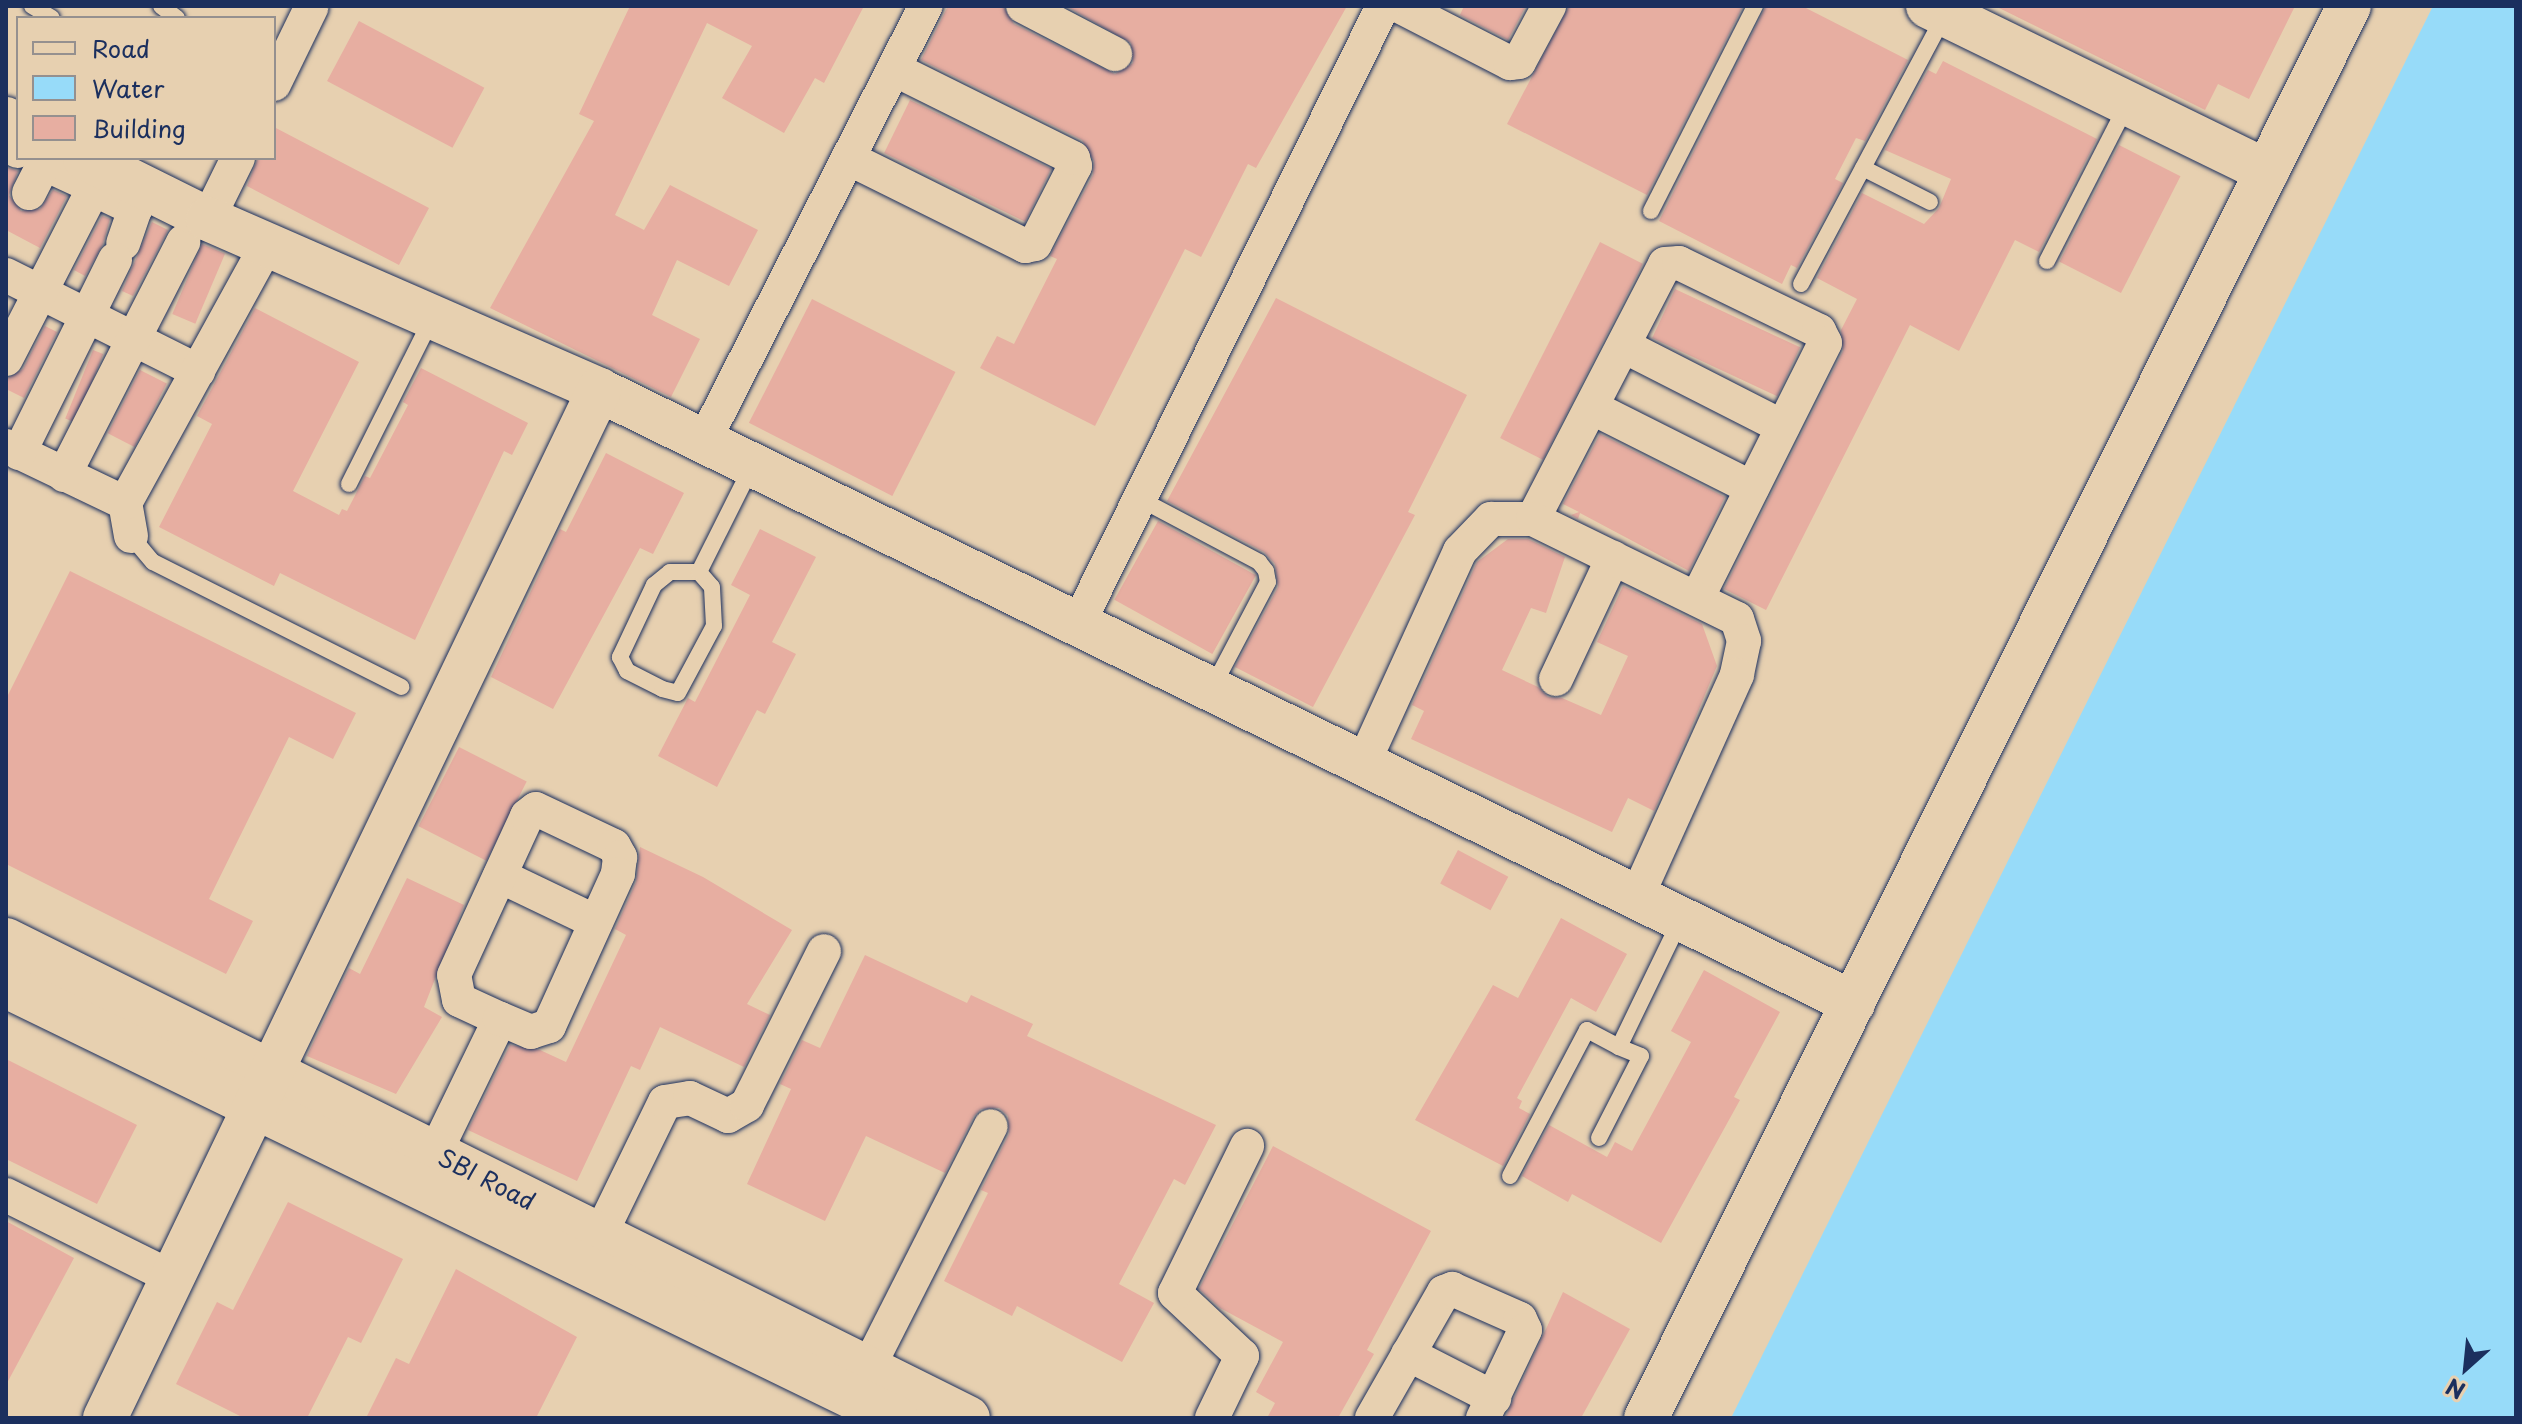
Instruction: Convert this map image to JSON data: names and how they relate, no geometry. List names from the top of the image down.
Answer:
{
  "streets": {
    "street": ["SBI Road"]
  },
  "legend": ["Road", "Water", "Building"],
  "north": "bottom left"
}
